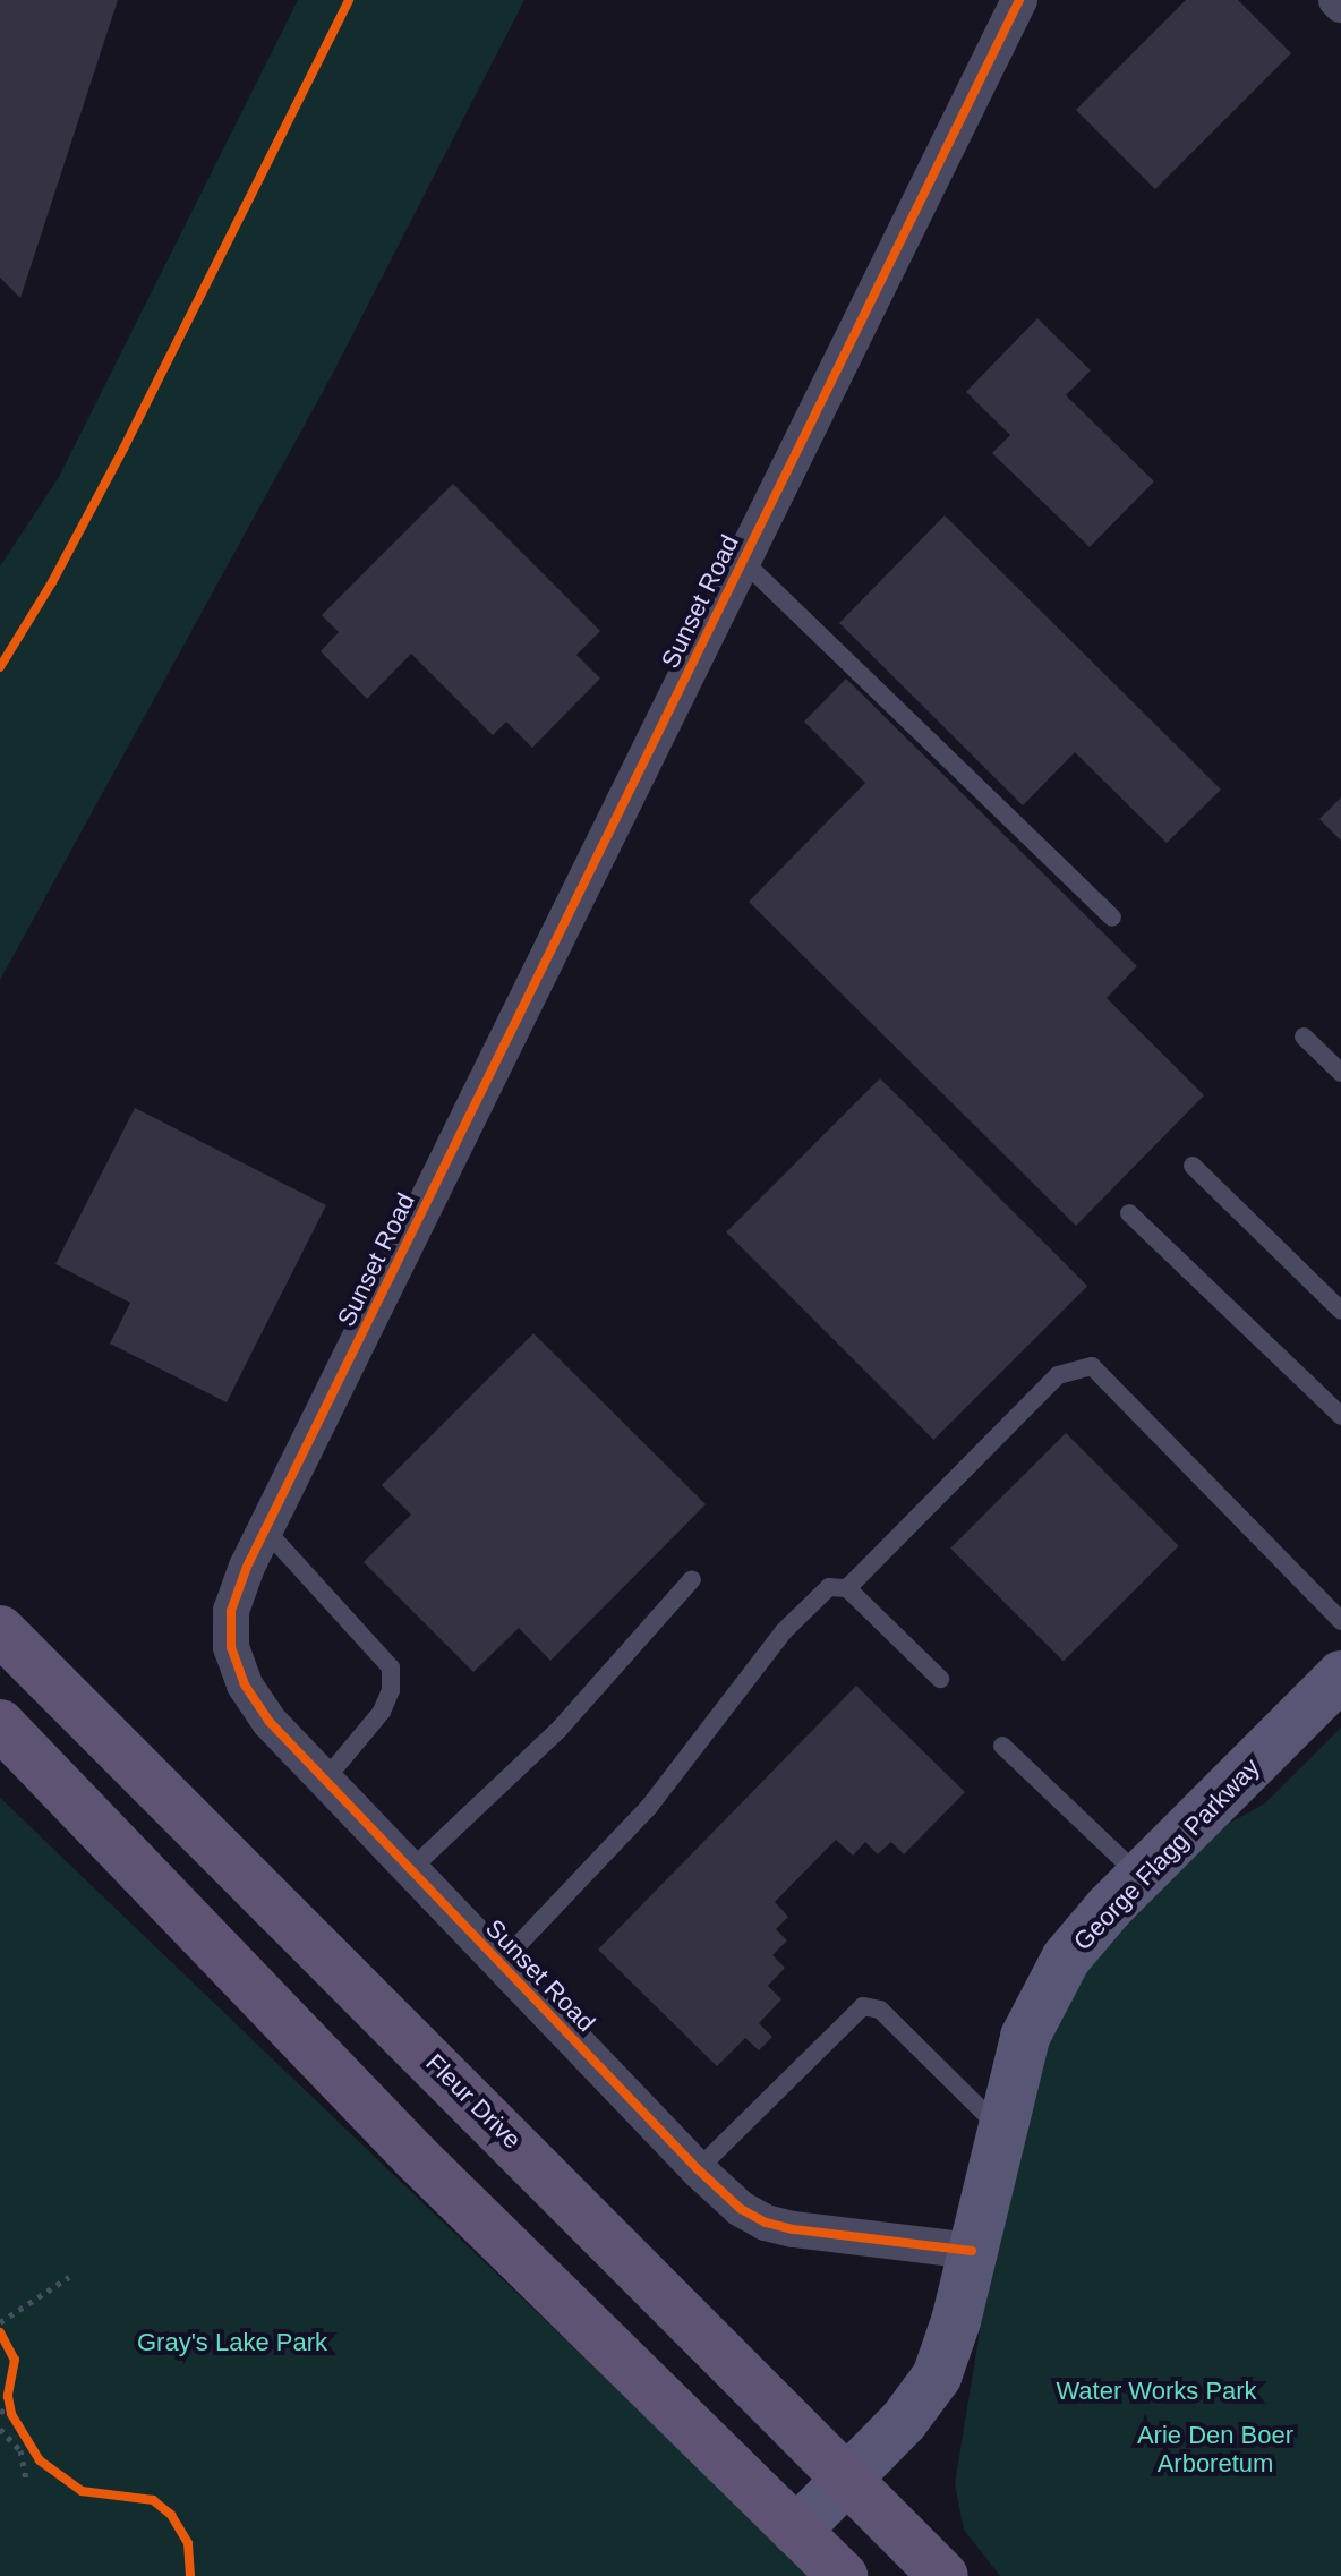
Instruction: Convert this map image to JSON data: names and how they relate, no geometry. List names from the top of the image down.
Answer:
{
  "streets": {
    "main road": ["Fleur Drive"],
    "street": ["Sunset Road", "George Flagg Parkway"]
  },
  "crossings": [
    ["Sunset Road", "George Flagg Parkway"],
    ["George Flagg Parkway", "Fleur Drive"]
  ],
  "parks": ["Gray's Lake Park", "Water Works Park", "Arie Den Boer Arboretum"]
}
